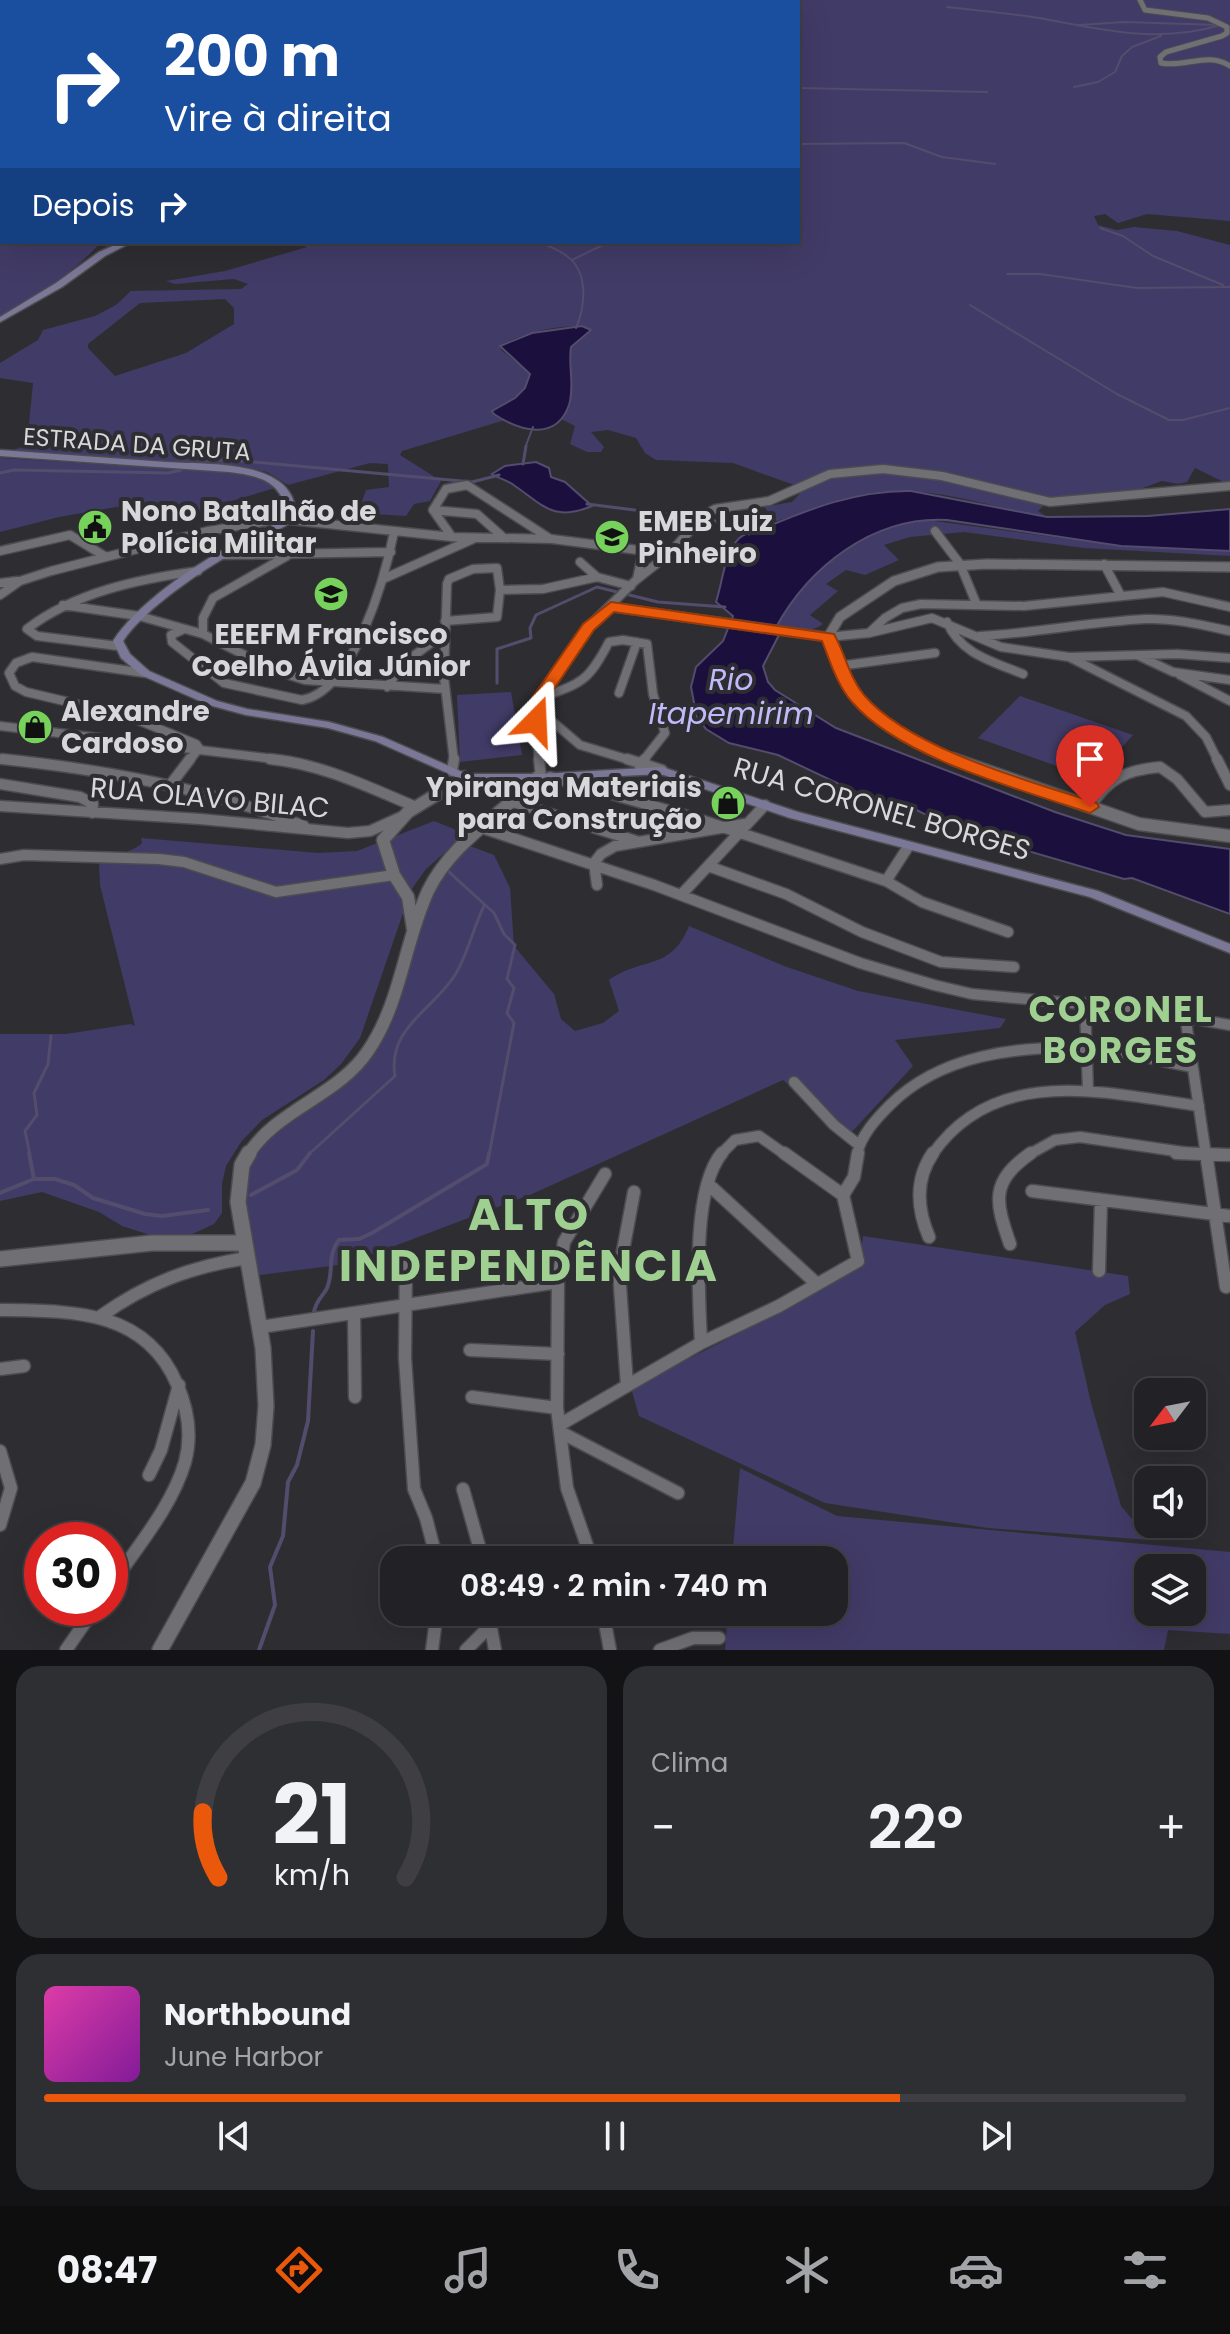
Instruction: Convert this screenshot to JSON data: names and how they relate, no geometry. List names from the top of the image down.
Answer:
{
  "streets": {
    "main road": ["ESTRADA DA GRUTA", "RUA CORONEL BORGES"],
    "street": ["RUA OLAVO BILAC"]
  },
  "districts": ["CORONEL BORGES", "ALTO INDEPENDÊNCIA"],
  "water": ["Rio Itapemirim"],
  "places": {
    "public building": ["Nono Batalhão de Polícia Militar"],
    "school or university": ["EMEB Luiz Pinheiro", "EEEFM Francisco Coelho Ávila Júnior"],
    "shop": ["Alexandre Cardoso", "Ypiranga Materiais para Construção"]
  },
  "north": "bottom left",
  "page": {
    "turn": ["200 m", "Vire à direita"],
    "then": "Depois",
    "limit": "30",
    "trip": "08:49 · 2 min · 740 m",
    "tile": "Clima",
    "heat": ["−", "22°", "+"],
    "song": ["Northbound", "June Harbor"],
    "tabs": "08:47",
    "gauge": ["21", "km/h"]
  }
}
